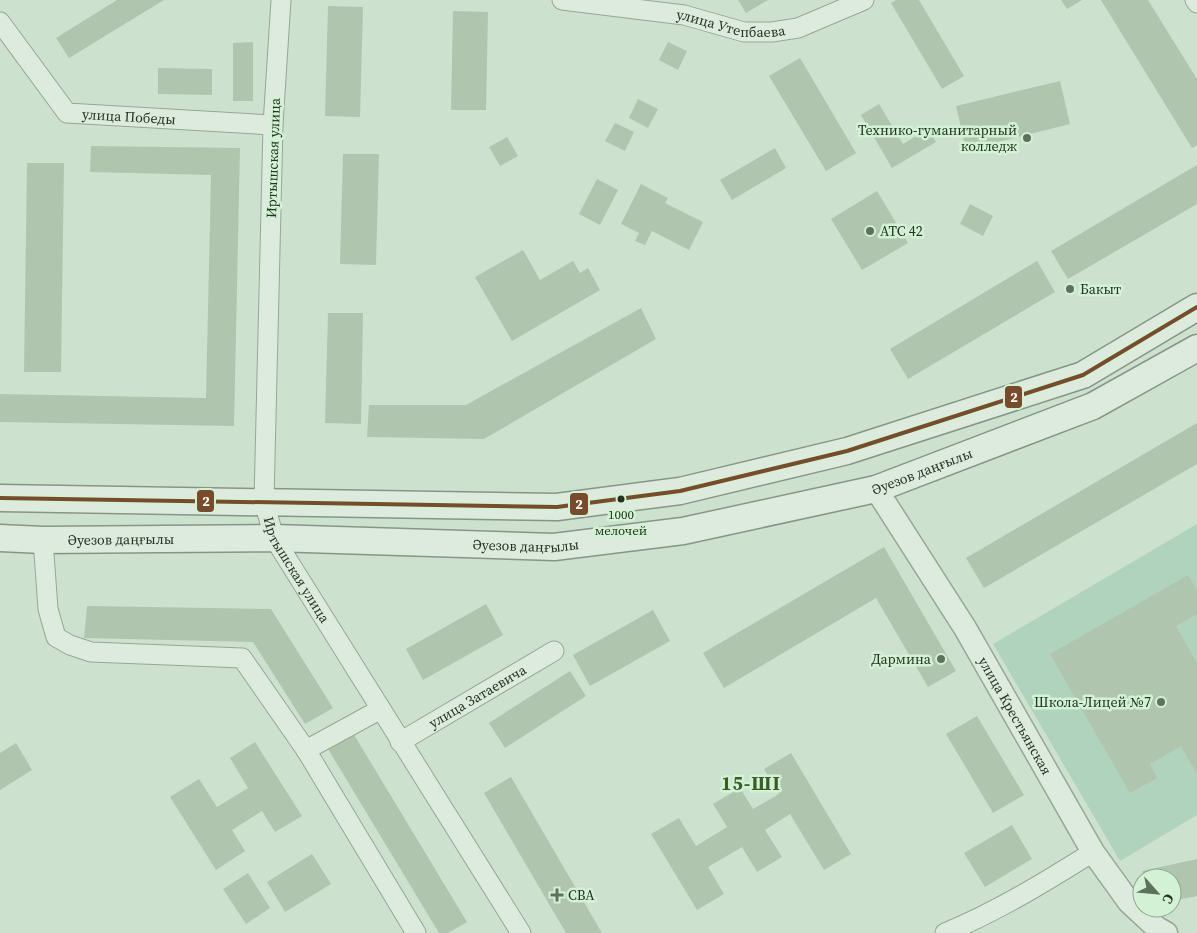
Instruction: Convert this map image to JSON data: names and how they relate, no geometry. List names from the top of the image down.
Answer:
{
  "streets": {
    "main road": ["Әуезов даңғылы"],
    "street": [
      "улица Утепбаева",
      "улица Победы",
      "Иртышская улица",
      "улица Затаевича",
      "улица Крестьянская"
    ]
  },
  "crossings": [
    ["улица Победы", "Иртышская улица"],
    ["Иртышская улица", "Әуезов даңғылы"],
    ["Иртышская улица", "улица Затаевича"],
    ["Әуезов даңғылы", "улица Крестьянская"]
  ],
  "districts": ["15-ШІ"],
  "places": {
    "other": [
      "Технико-гуманитарный колледж",
      "АТС 42",
      "Бакыт",
      "1000 мелочей",
      "Дармина",
      "Школа-Лицей №7"
    ],
    "health": ["СВА"]
  },
  "lines": ["transit line 2"],
  "north": "bottom right"
}
